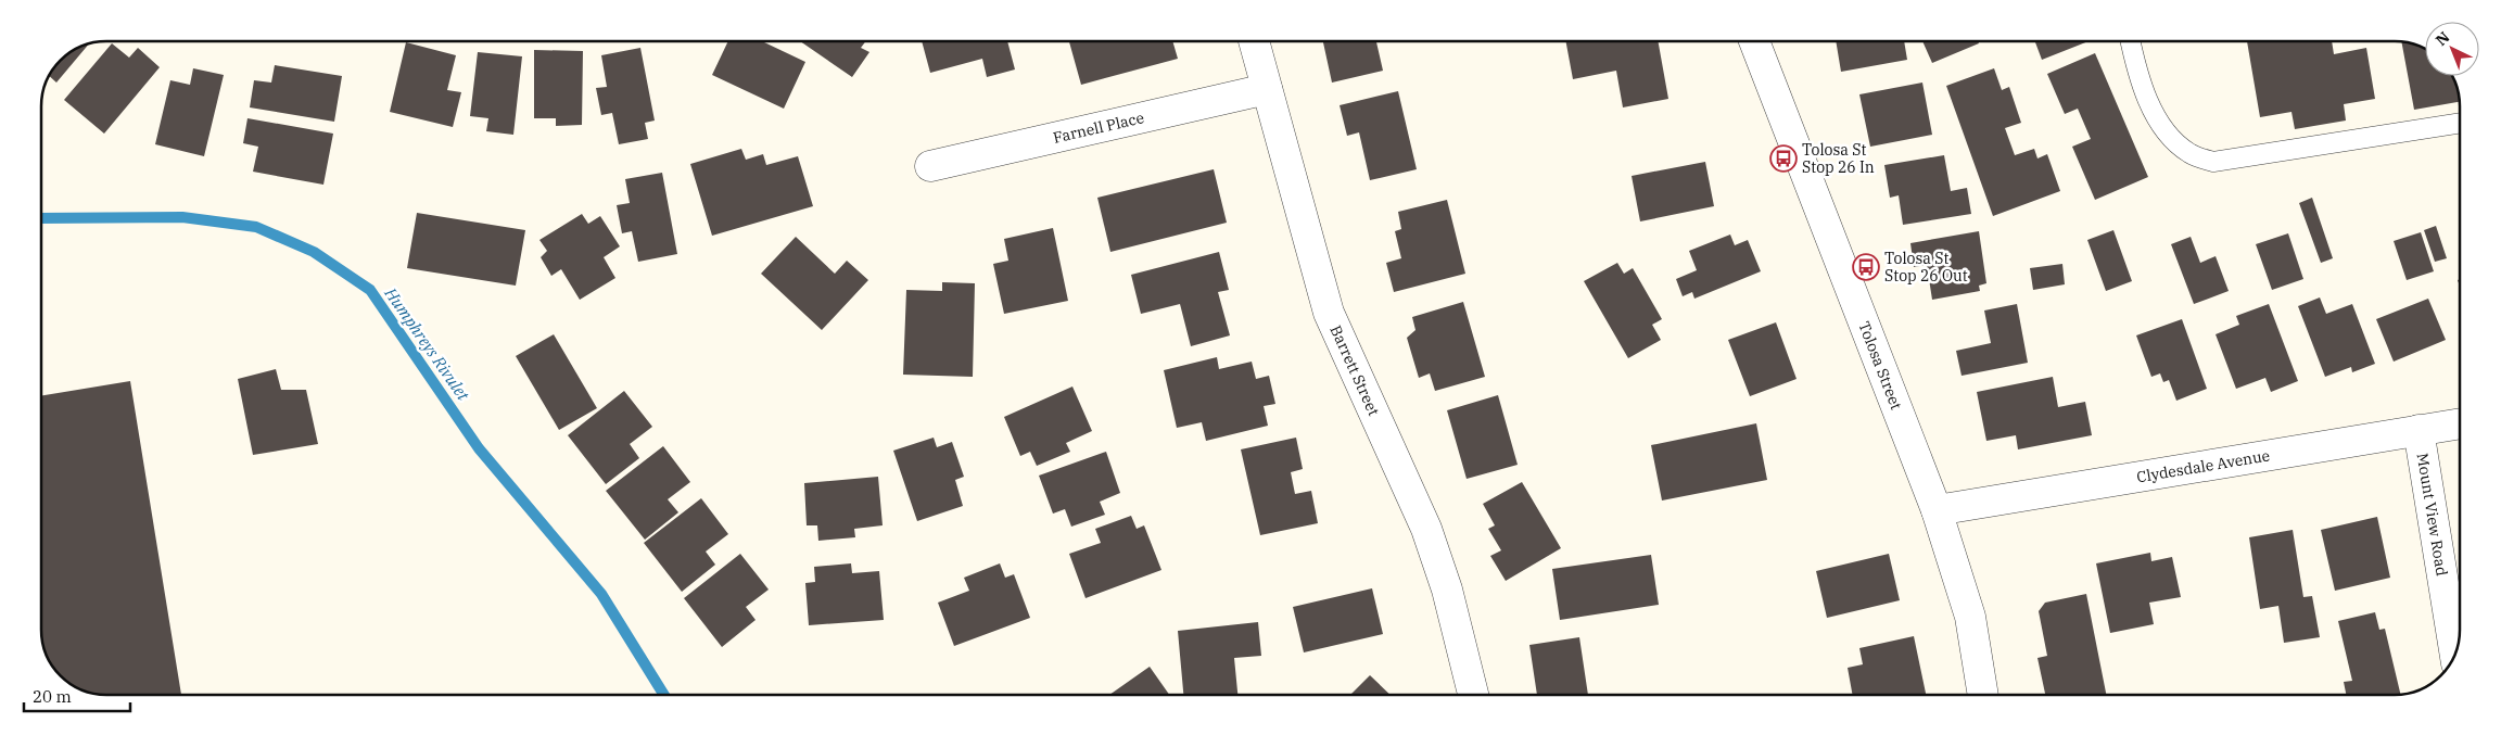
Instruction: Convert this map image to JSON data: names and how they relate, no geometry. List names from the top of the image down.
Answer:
{
  "streets": {
    "street": [
      "Farnell Place",
      "Tolosa Street",
      "Barrett Street",
      "Clydesdale Avenue",
      "Mount View Road"
    ]
  },
  "crossings": [
    ["Farnell Place", "Barrett Street"],
    ["Tolosa Street", "Clydesdale Avenue"],
    ["Clydesdale Avenue", "Mount View Road"]
  ],
  "water": ["Humphreys Rivulet"],
  "places": {
    "bus stop": ["Tolosa St Stop 26 In", "Tolosa St Stop 26 Out"]
  },
  "scale_bar": "20 m",
  "north": "top left"
}
